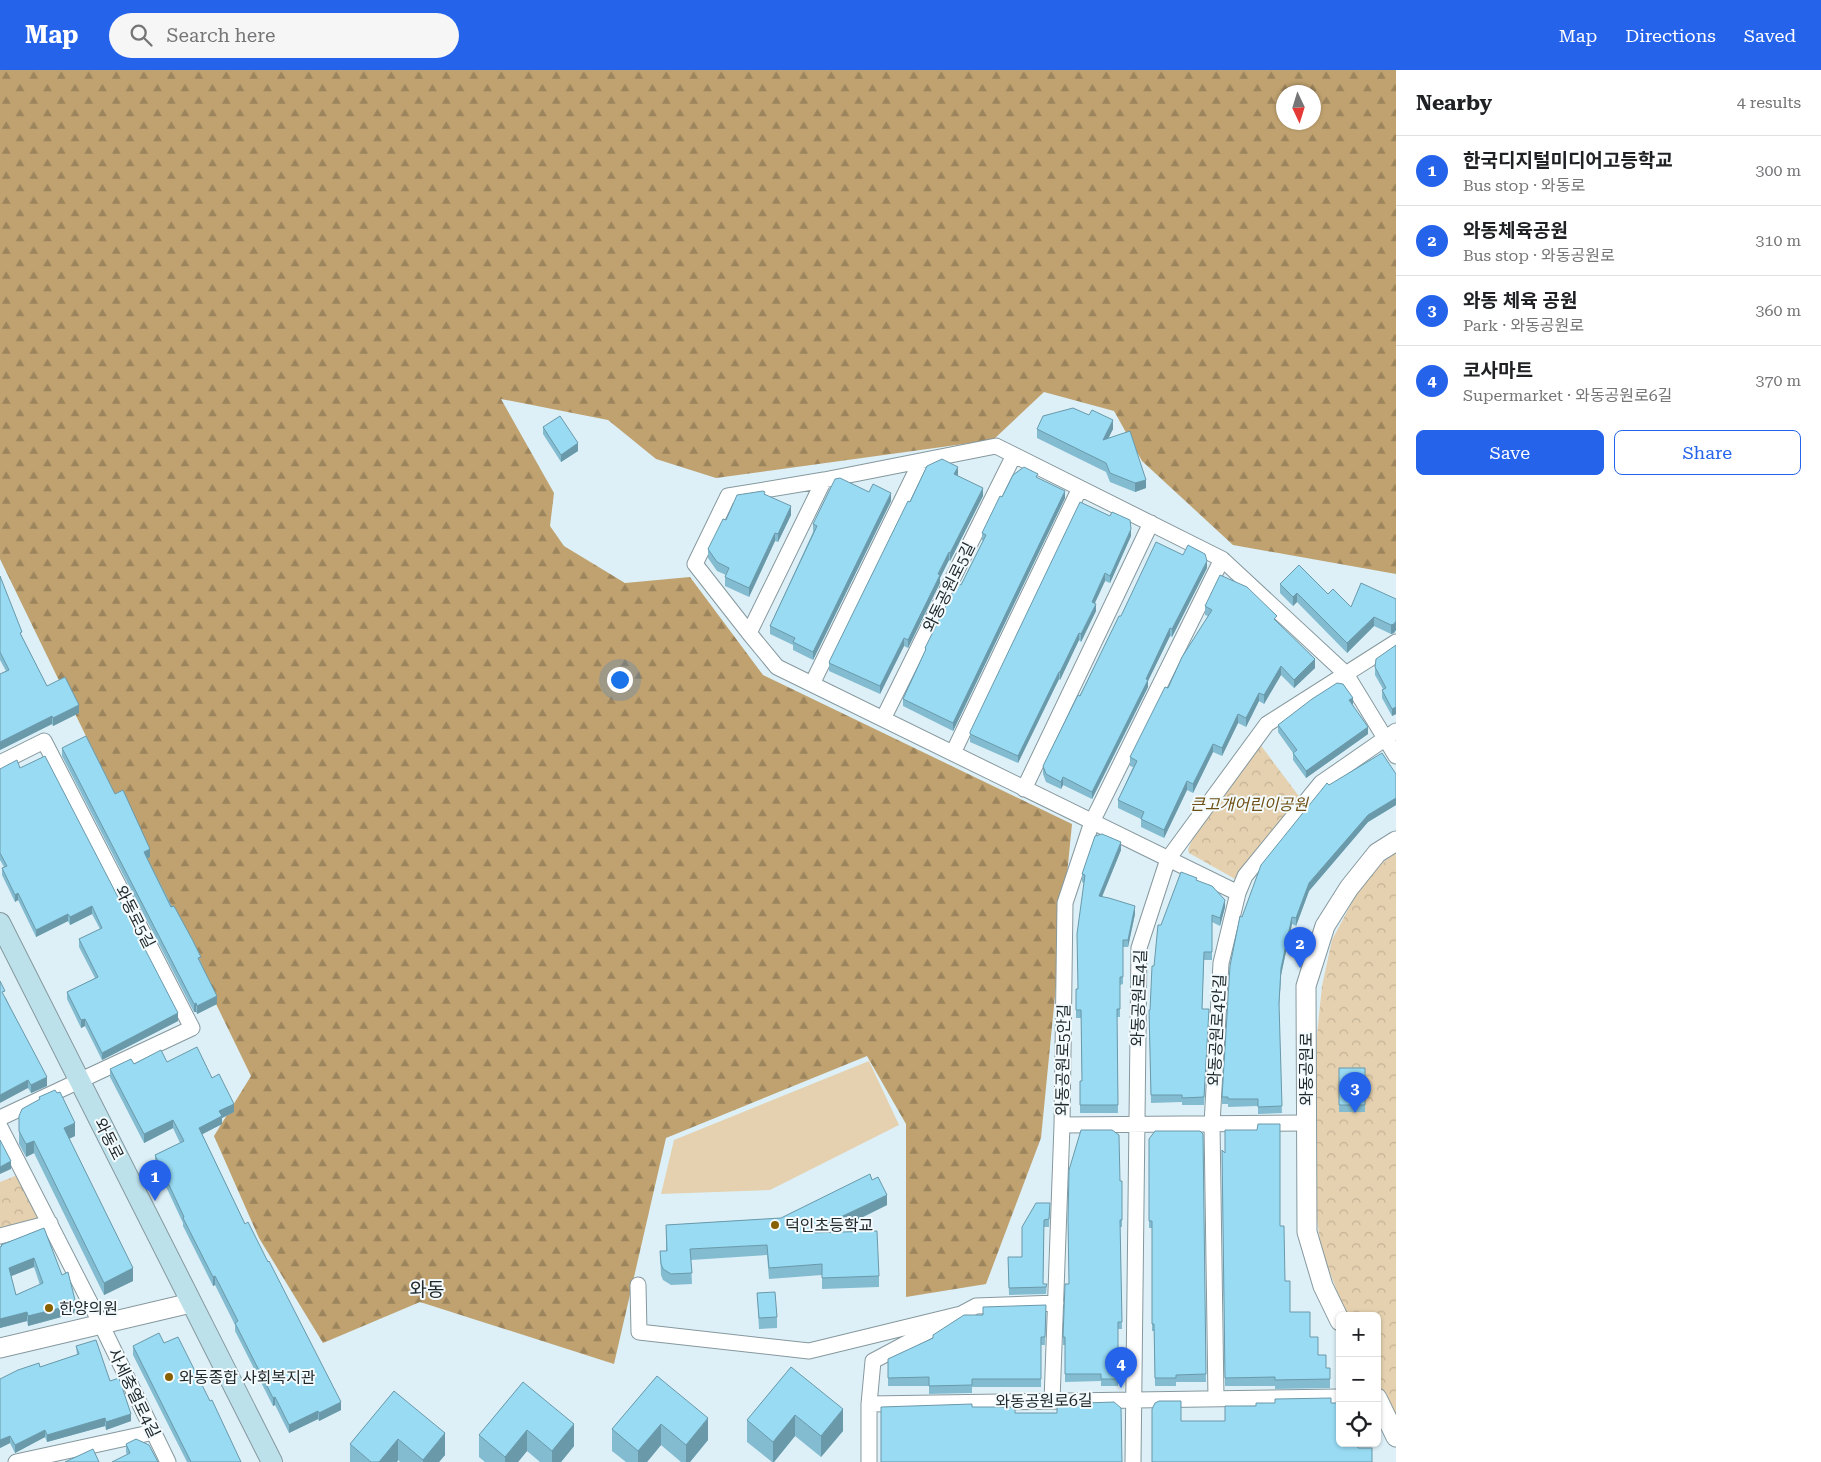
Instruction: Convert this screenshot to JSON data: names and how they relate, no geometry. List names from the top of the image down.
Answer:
{
  "streets": {
    "main road": ["와동로"],
    "street": [
      "와동공원로5길",
      "와동로5길",
      "와동공원로4길",
      "와동공원로4안길",
      "와동공원로5안길",
      "와동공원로",
      "사세충열로4길",
      "와동공원로6길"
    ]
  },
  "crossings": [
    ["와동로5길", "와동로"],
    ["와동공원로4길", "와동공원로6길"],
    ["와동공원로4안길", "와동공원로6길"],
    ["와동공원로5안길", "와동공원로6길"]
  ],
  "districts": ["와동"],
  "parks": ["큰고개어린이공원"],
  "places": ["덕인초등학교", "한양의원", "와동종합 사회복지관"],
  "north": "bottom",
  "page": {
    "header": "Map",
    "search": "Search here",
    "nav": ["Map", "Directions", "Saved"],
    "heading": ["Nearby", "4 results"],
    "list": [
      {
        "mark": "1",
        "name": "한국디지털미디어고등학교",
        "note": "Bus stop · 와동로",
        "value": "300 m"
      },
      {
        "mark": "2",
        "name": "와동체육공원",
        "note": "Bus stop · 와동공원로",
        "value": "310 m"
      },
      {
        "mark": "3",
        "name": "와동 체육 공원",
        "note": "Park · 와동공원로",
        "value": "360 m"
      },
      {
        "mark": "4",
        "name": "코사마트",
        "note": "Supermarket · 와동공원로6길",
        "value": "370 m"
      }
    ],
    "buttons": ["Save", "Share"],
    "pins": [
      "2",
      "3",
      "1",
      "4"
    ],
    "map_buttons": ["+", "−"]
  }
}
